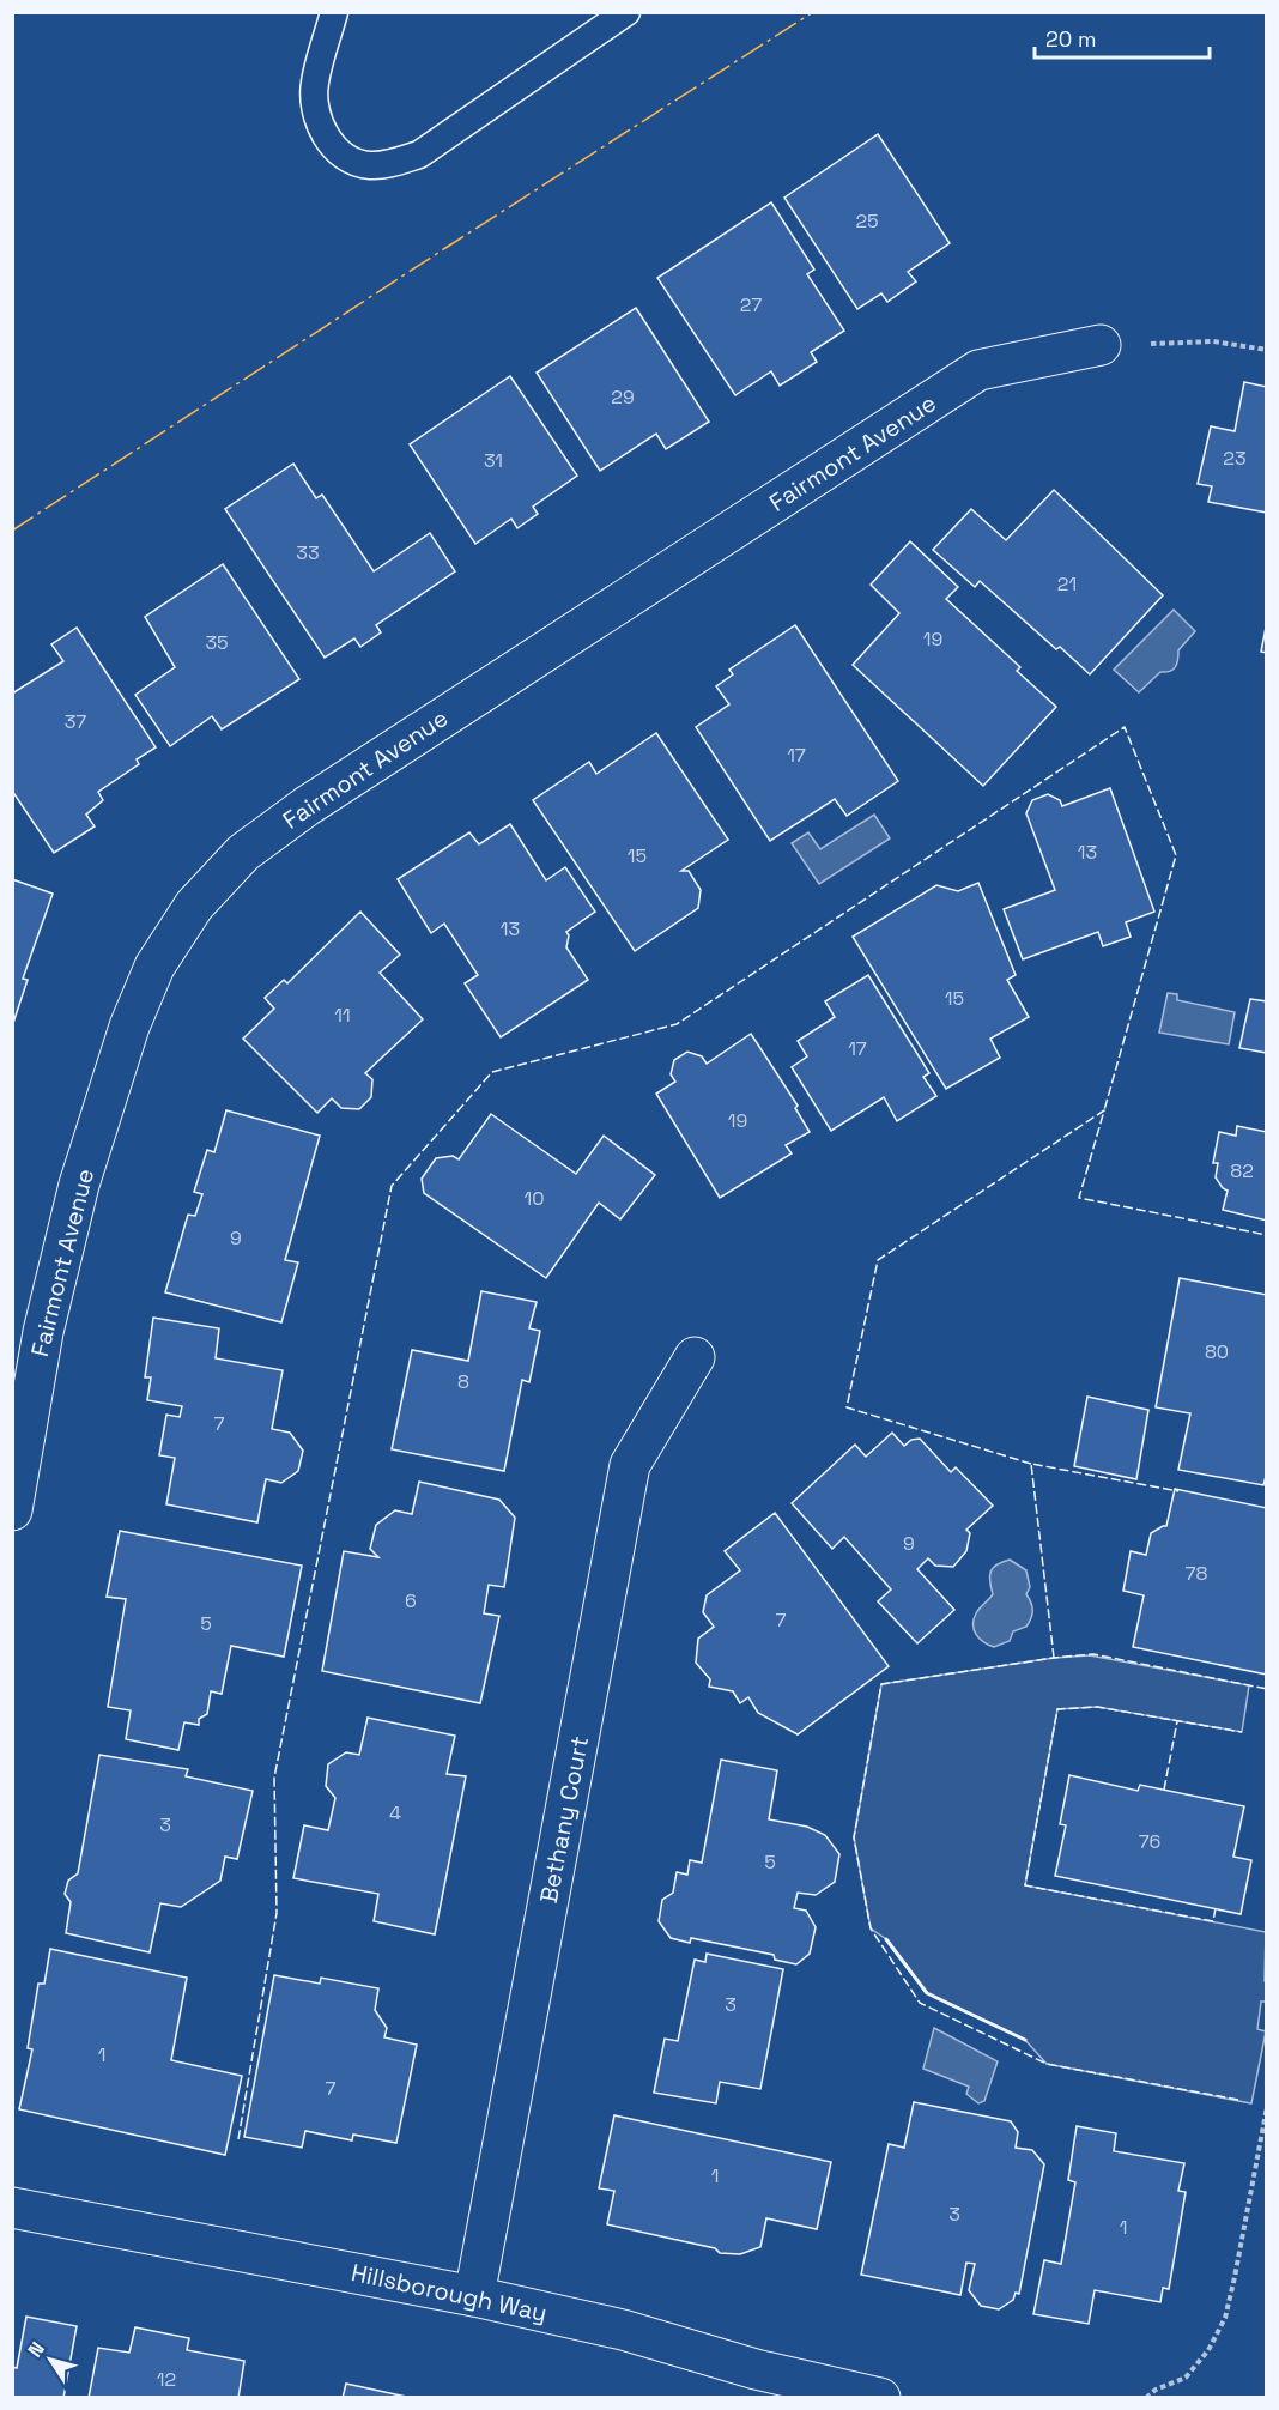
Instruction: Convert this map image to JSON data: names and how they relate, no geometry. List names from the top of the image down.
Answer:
{
  "streets": {
    "street": ["Fairmont Avenue", "Bethany Court", "Hillsborough Way"]
  },
  "crossings": [
    ["Bethany Court", "Hillsborough Way"]
  ],
  "house_numbers": [
    "25",
    "27",
    "29",
    "23",
    "31",
    "33",
    "21",
    "19",
    "35",
    "37",
    "17",
    "13",
    "15",
    "13",
    "15",
    "11",
    "17",
    "19",
    "82",
    "10",
    "9",
    "80",
    "8",
    "7",
    "9",
    "78",
    "6",
    "7",
    "5",
    "4",
    "3",
    "76",
    "5",
    "3",
    "1",
    "7",
    "1",
    "3",
    "1",
    "12"
  ],
  "scale_bar": "20 m",
  "north": "top left"
}
